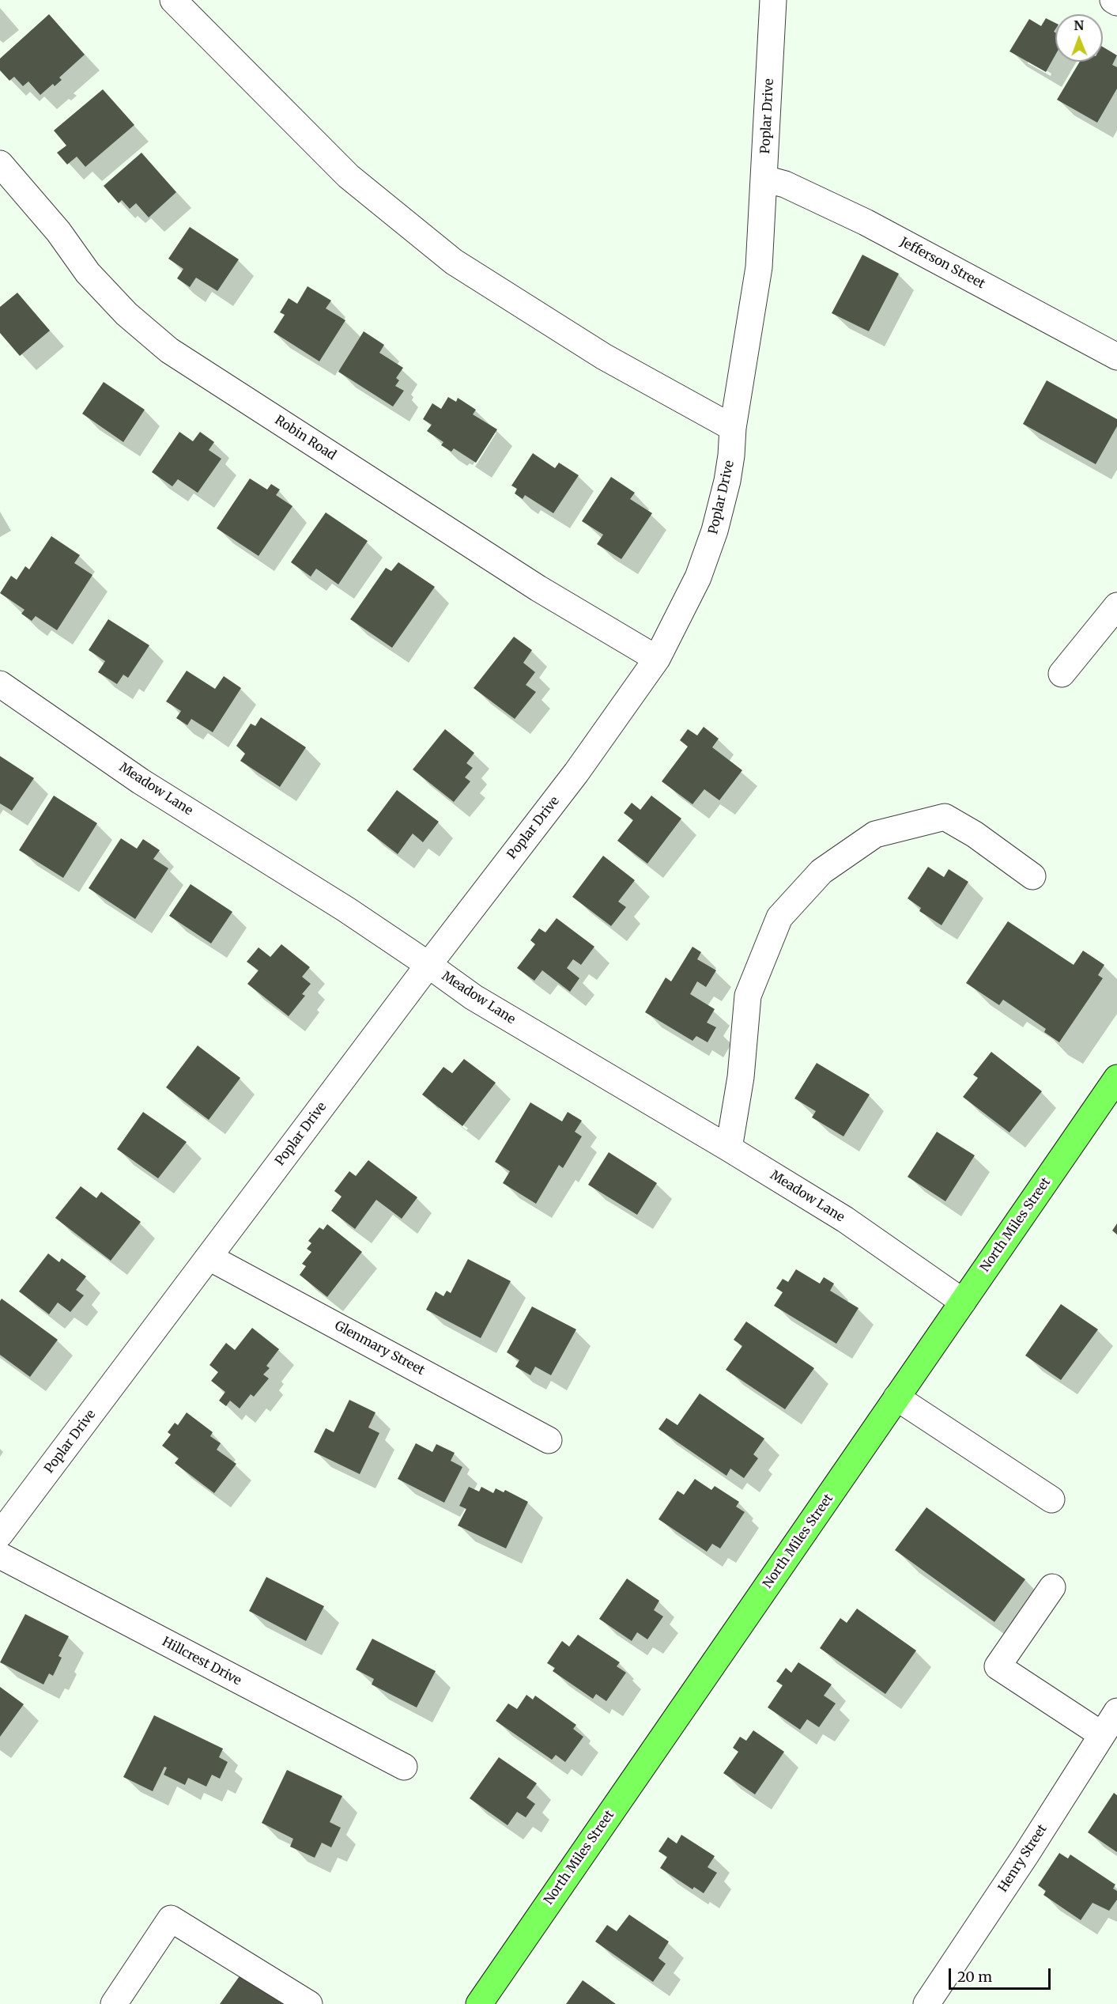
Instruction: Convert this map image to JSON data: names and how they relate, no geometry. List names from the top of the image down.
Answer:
{
  "streets": {
    "main road": ["North Miles Street"],
    "street": [
      "Poplar Drive",
      "Jefferson Street",
      "Robin Road",
      "Meadow Lane",
      "Glenmary Street",
      "Hillcrest Drive",
      "Henry Street"
    ]
  },
  "crossings": [
    ["Poplar Drive", "Jefferson Street"],
    ["Poplar Drive", "Robin Road"],
    ["Poplar Drive", "Meadow Lane"],
    ["Poplar Drive", "Glenmary Street"],
    ["Meadow Lane", "North Miles Street"]
  ],
  "scale_bar": "20 m",
  "north": "top"
}
